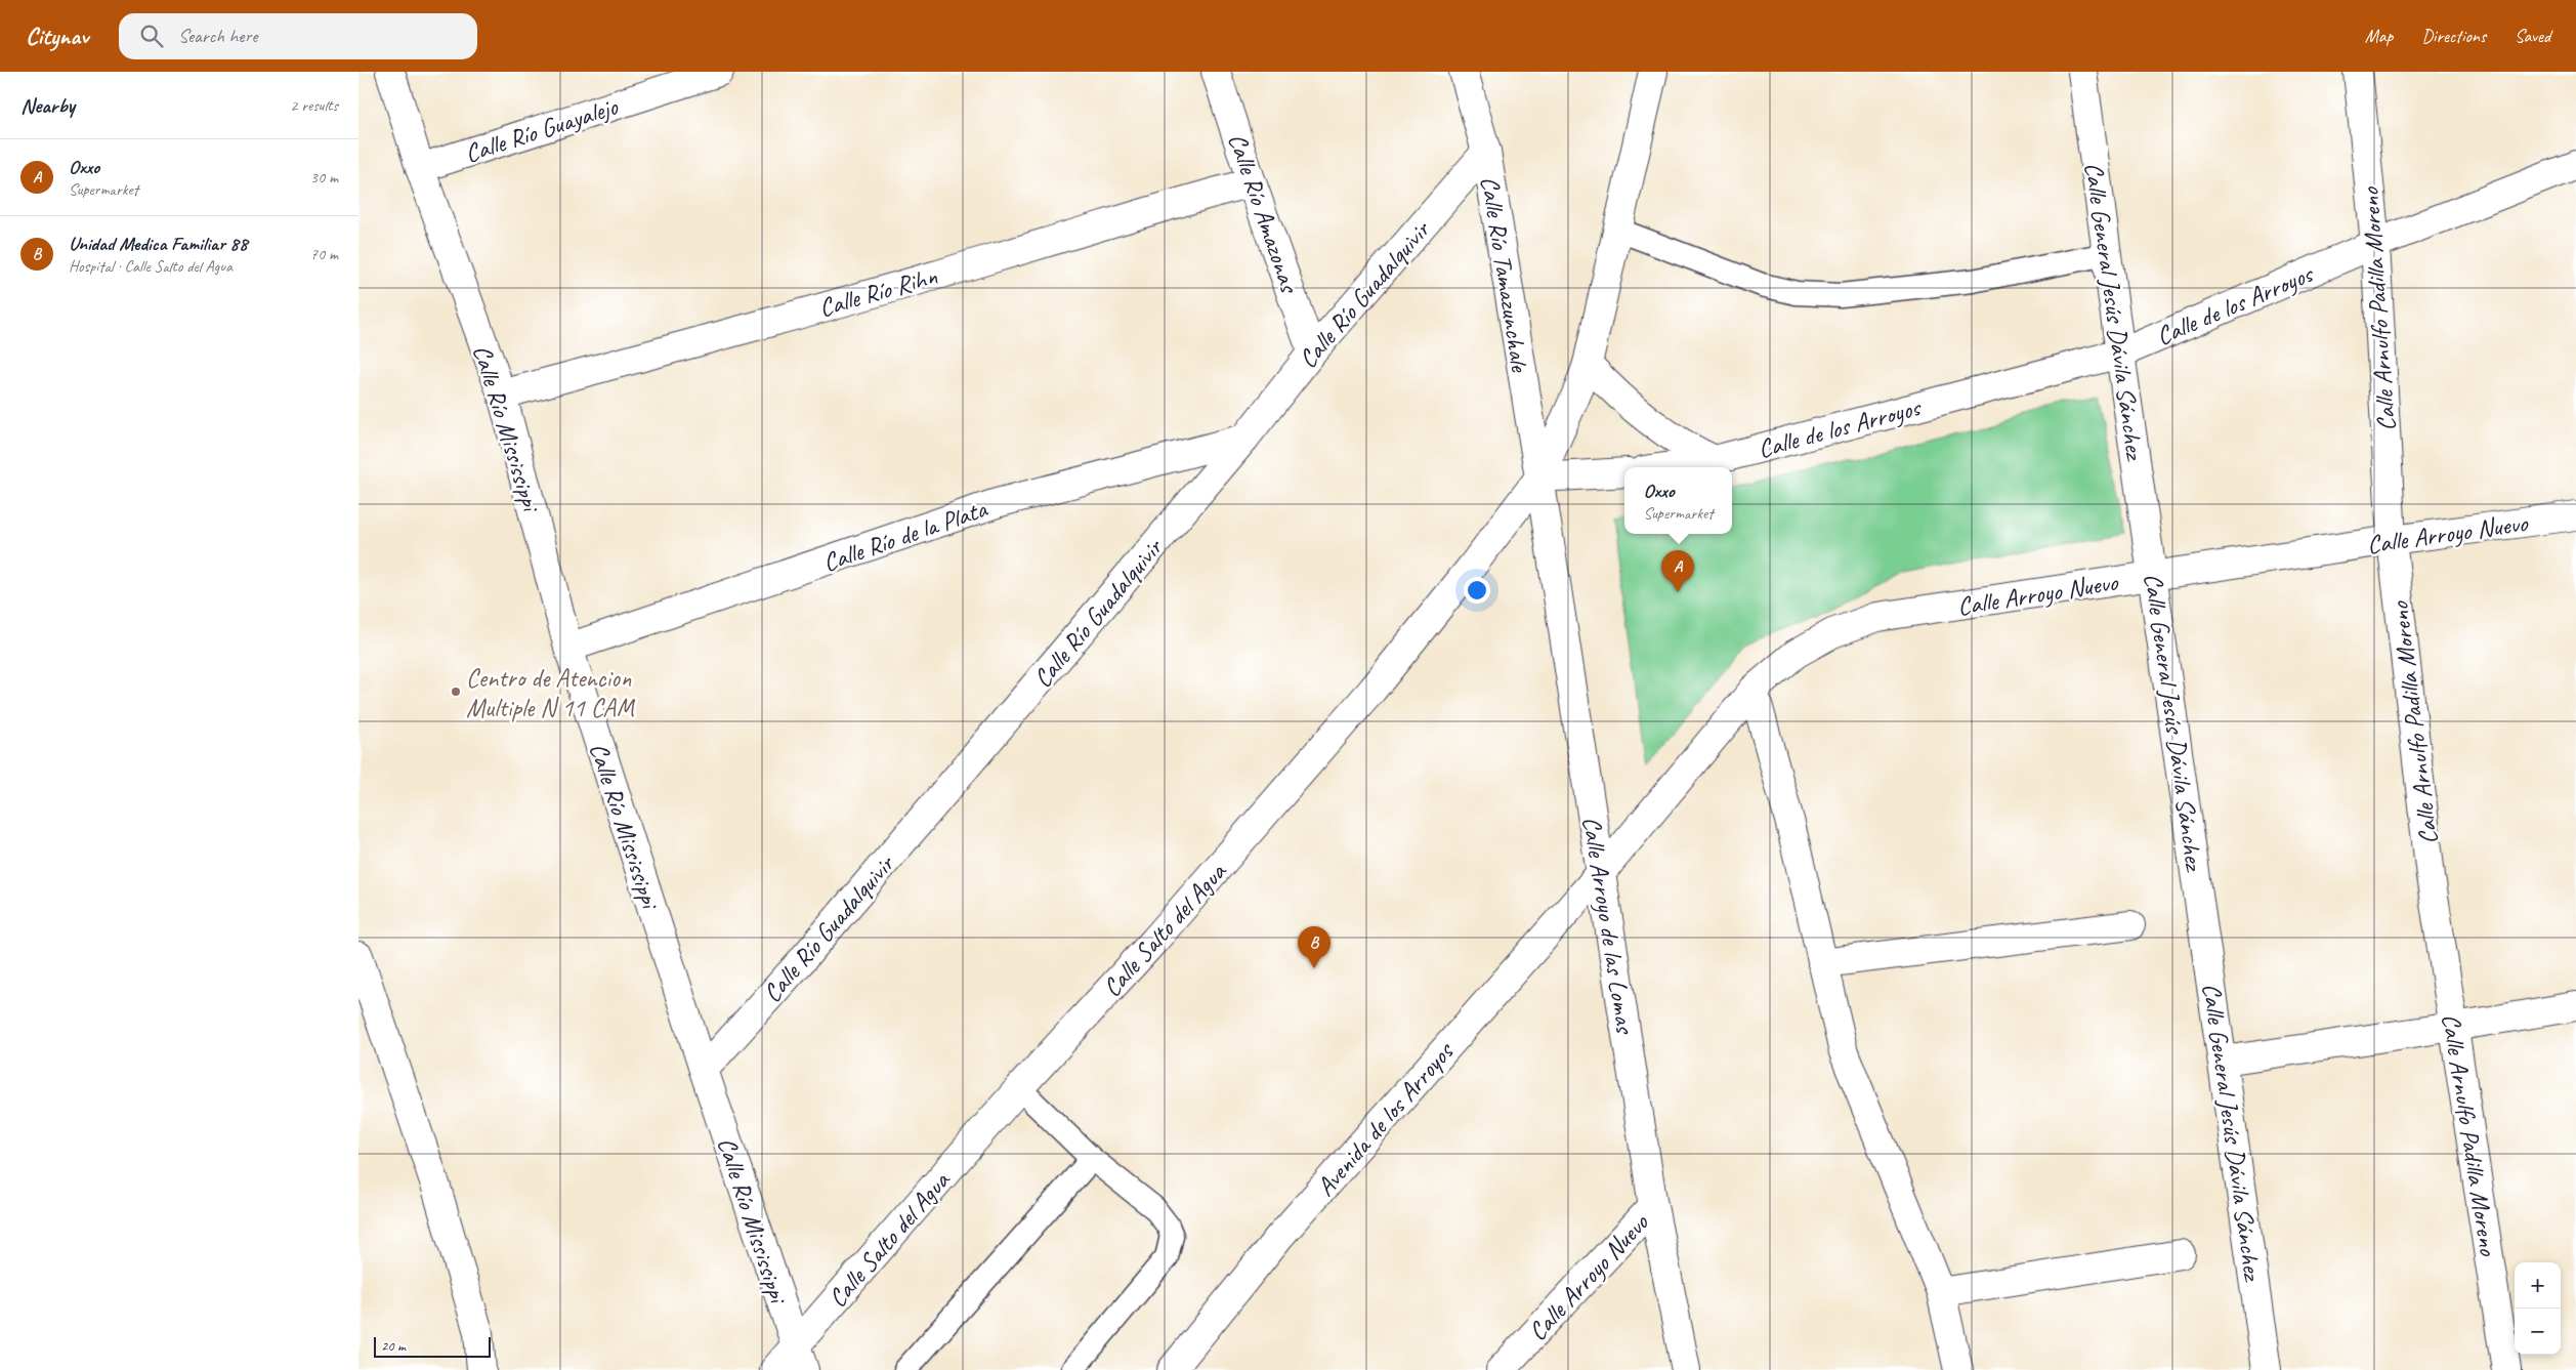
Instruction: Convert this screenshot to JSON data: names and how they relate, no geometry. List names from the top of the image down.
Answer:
{
  "streets": {
    "street": [
      "Calle Río Guayalejo",
      "Calle Río Amazonas",
      "Calle Río Tamazunchale",
      "Calle Río Rihn",
      "Calle Río Guadalquivir",
      "Calle de los Arroyos",
      "Calle Arnulfo Padilla Moreno",
      "Calle General Jesús Dávila Sánchez",
      "Calle Río Mississippi",
      "Calle Arroyo Nuevo",
      "Calle Río de la Plata",
      "Calle Arroyo de las Lomas",
      "Calle Salto del Agua",
      "Avenida de los Arroyos"
    ]
  },
  "crossings": [
    ["Calle Río Guayalejo", "Calle Río Mississippi"],
    ["Calle Río Amazonas", "Calle Río Rihn"],
    ["Calle Río Amazonas", "Calle Río Guadalquivir"],
    ["Calle Río Tamazunchale", "Calle Río Guadalquivir"],
    ["Calle Río Tamazunchale", "Calle Arroyo de las Lomas"],
    ["Calle Río Tamazunchale", "Calle Salto del Agua"],
    ["Calle Río Rihn", "Calle Río Mississippi"],
    ["Calle Río Guadalquivir", "Calle Río Mississippi"],
    ["Calle Río Guadalquivir", "Calle Río de la Plata"],
    ["Calle de los Arroyos", "Calle Arnulfo Padilla Moreno"],
    ["Calle de los Arroyos", "Calle General Jesús Dávila Sánchez"],
    ["Calle Arnulfo Padilla Moreno", "Calle Arroyo Nuevo"],
    ["Calle General Jesús Dávila Sánchez", "Calle Arroyo Nuevo"],
    ["Calle Río Mississippi", "Calle Río de la Plata"],
    ["Calle Río Mississippi", "Calle Salto del Agua"],
    ["Calle Arroyo Nuevo", "Calle Arroyo de las Lomas"],
    ["Calle Arroyo Nuevo", "Avenida de los Arroyos"],
    ["Calle Arroyo de las Lomas", "Calle Salto del Agua"],
    ["Calle Arroyo de las Lomas", "Avenida de los Arroyos"]
  ],
  "places": ["Centro de Atencion Multiple N 11 CAM"],
  "scale_bar": "20 m",
  "page": {
    "header": "Citynav",
    "search": "Search here",
    "nav": ["Map", "Directions", "Saved"],
    "heading": ["Nearby", "2 results"],
    "list": [
      {
        "mark": "A",
        "name": "Oxxo",
        "note": "Supermarket",
        "value": "30 m"
      },
      {
        "mark": "B",
        "name": "Unidad Medica Familiar 88",
        "note": "Hospital · Calle Salto del Agua",
        "value": "70 m"
      }
    ],
    "popup": ["Oxxo", "Supermarket"],
    "pins": ["A", "B"],
    "map_buttons": ["+", "−"],
    "scale": "20 m"
  }
}
